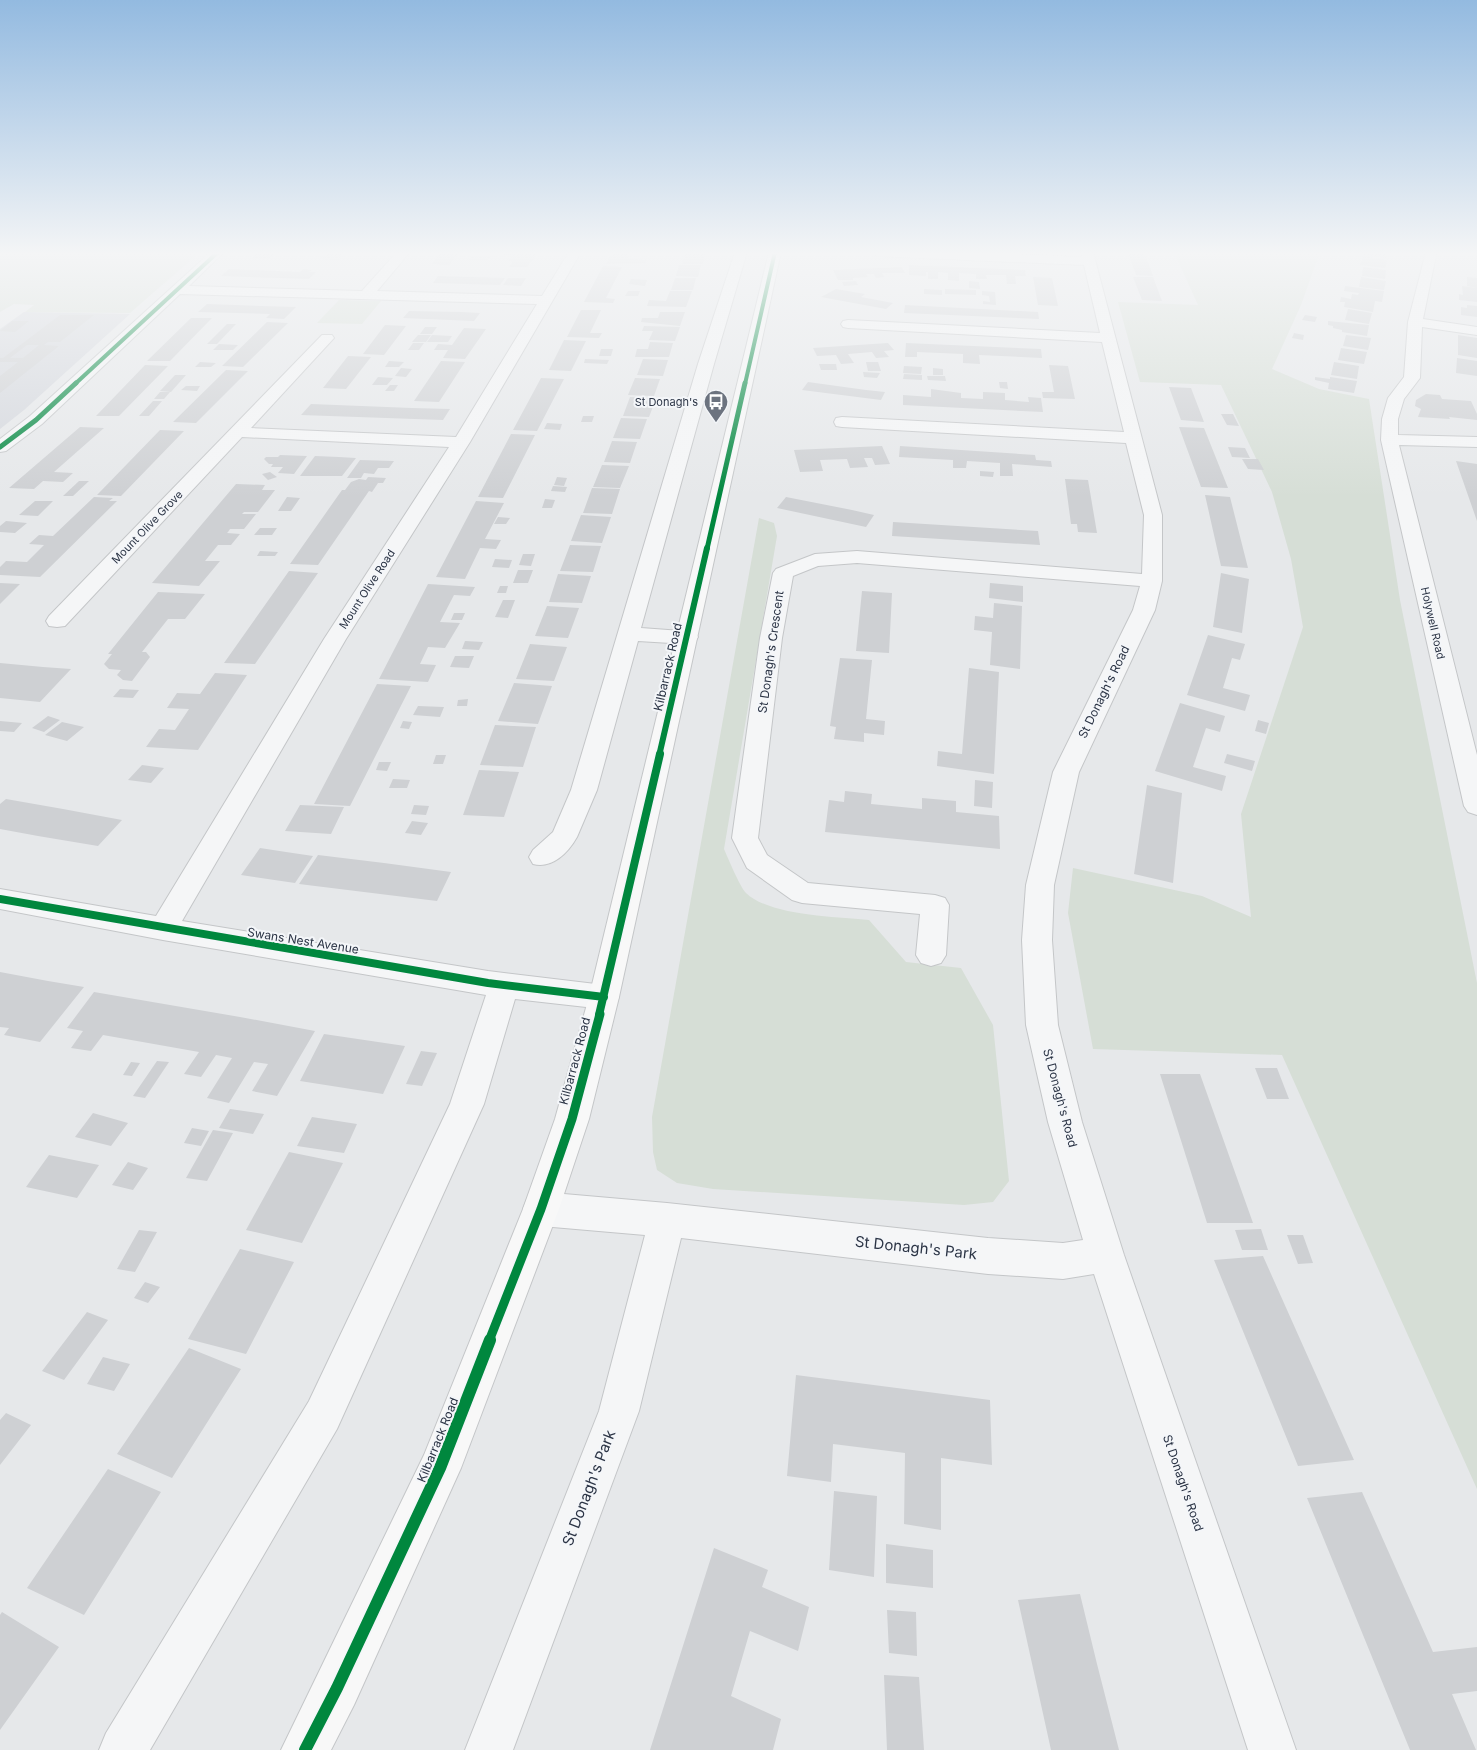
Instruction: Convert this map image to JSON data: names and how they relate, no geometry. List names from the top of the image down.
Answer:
{
  "streets": {
    "main road": ["Kilbarrack Road"],
    "street": [
      "Mount Olive Grove",
      "Mount Olive Road",
      "Holywell Road",
      "St Donagh's Crescent",
      "St Donagh's Road",
      "Swans Nest Avenue",
      "St Donagh's Park"
    ]
  },
  "crossings": [
    ["Mount Olive Road", "Swans Nest Avenue"],
    ["St Donagh's Crescent", "St Donagh's Road"],
    ["Kilbarrack Road", "Swans Nest Avenue"],
    ["Kilbarrack Road", "St Donagh's Park"],
    ["St Donagh's Road", "St Donagh's Park"]
  ],
  "places": {
    "bus stop": ["St Donagh's"]
  }
}
